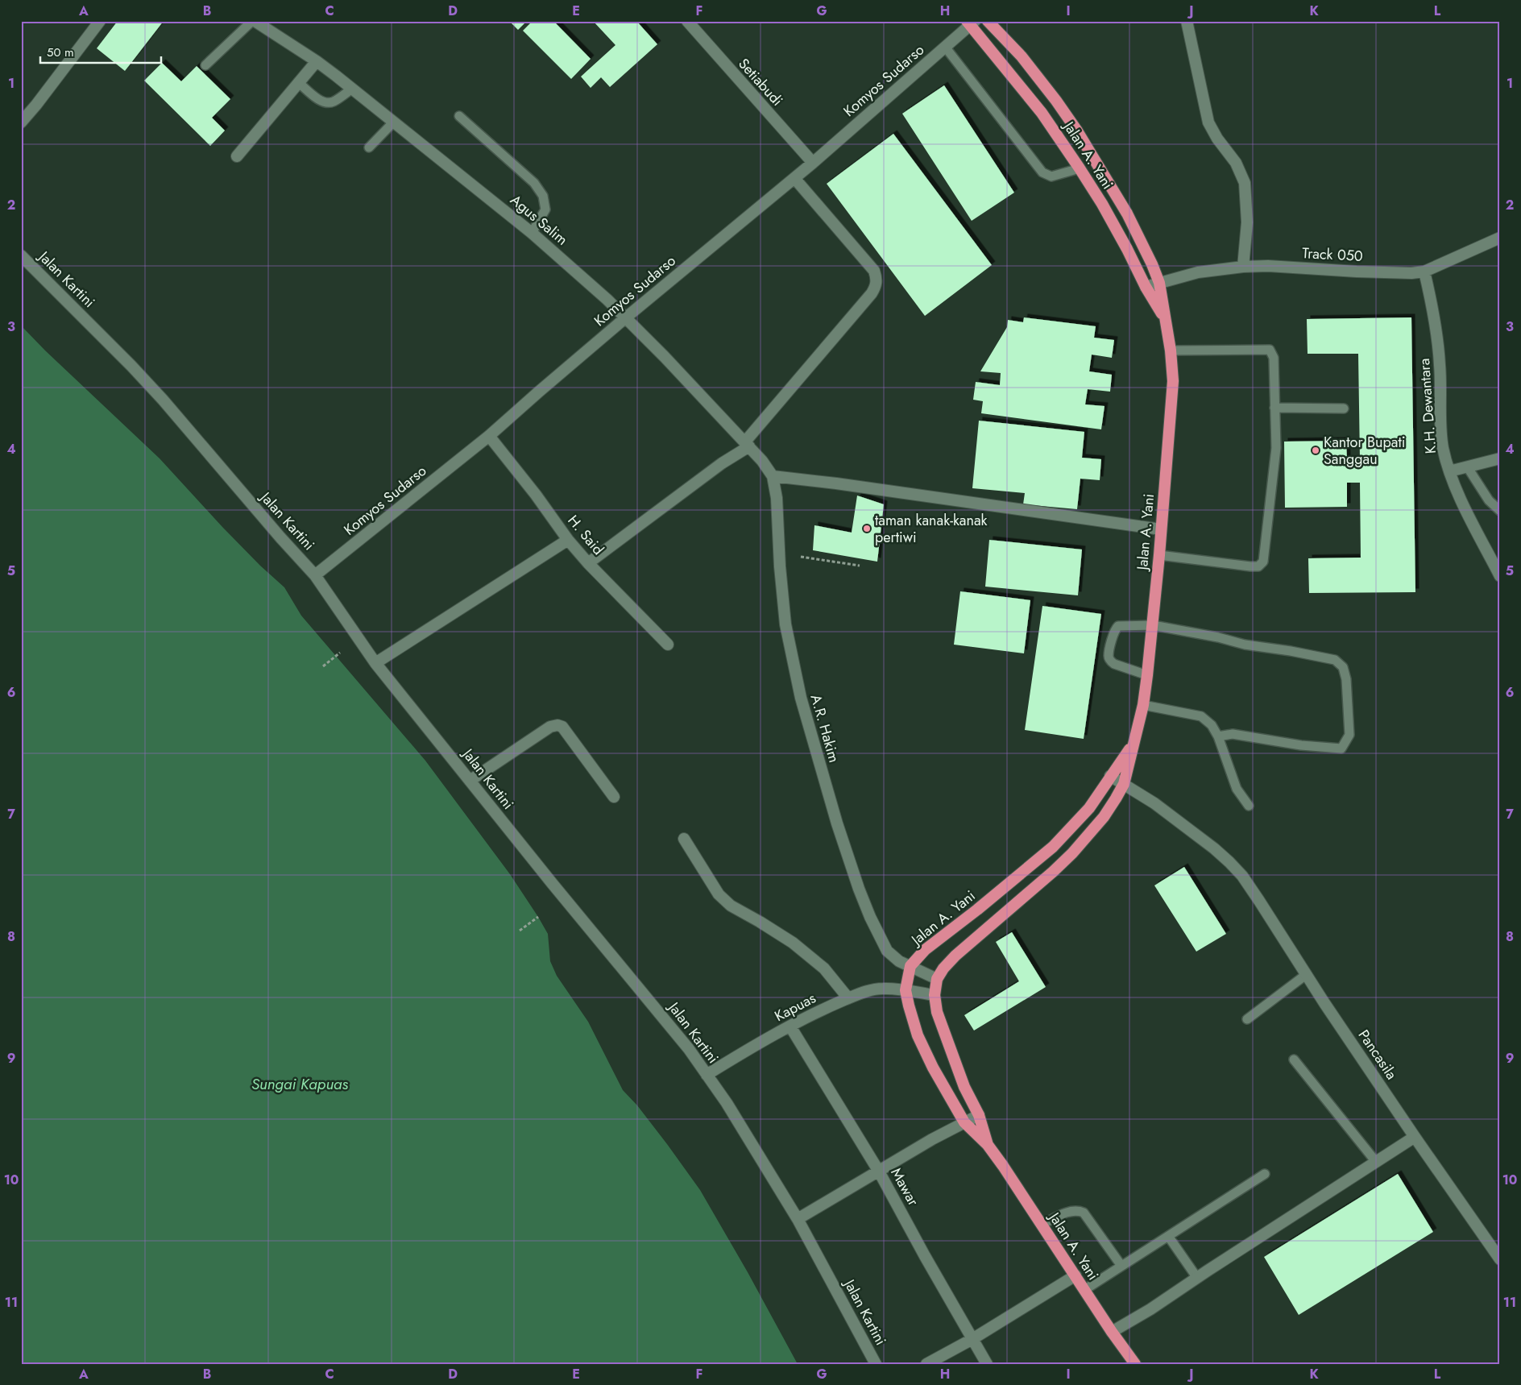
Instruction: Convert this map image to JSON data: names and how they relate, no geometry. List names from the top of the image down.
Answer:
{
  "streets": {
    "highway": ["Jalan A. Yani"],
    "street": [
      "Komyos Sudarso",
      "Setiabudi",
      "Agus Salim",
      "Track 050",
      "Jalan Kartini",
      "K.H. Dewantara",
      "H. Said",
      "A.R. Hakim",
      "Kapuas",
      "Pancasila",
      "Mawar"
    ]
  },
  "crossings": [
    ["Komyos Sudarso", "Setiabudi"],
    ["Komyos Sudarso", "Jalan A. Yani"],
    ["Komyos Sudarso", "Agus Salim"],
    ["Komyos Sudarso", "Jalan Kartini"],
    ["Komyos Sudarso", "H. Said"],
    ["Jalan A. Yani", "Track 050"],
    ["Jalan A. Yani", "A.R. Hakim"],
    ["Jalan A. Yani", "Kapuas"],
    ["Jalan A. Yani", "Pancasila"],
    ["Agus Salim", "A.R. Hakim"],
    ["Track 050", "K.H. Dewantara"],
    ["Jalan Kartini", "Kapuas"],
    ["Kapuas", "Mawar"]
  ],
  "water": ["Sungai Kapuas"],
  "places": ["Kantor Bupati Sanggau", "taman kanak-kanak pertiwi"],
  "scale_bar": "50 m",
  "grid": {
    "columns": [
      "A",
      "B",
      "C",
      "D",
      "E",
      "F",
      "G",
      "H",
      "I",
      "J",
      "K",
      "L"
    ],
    "rows": [
      "1",
      "2",
      "3",
      "4",
      "5",
      "6",
      "7",
      "8",
      "9",
      "10",
      "11"
    ]
  }
}
